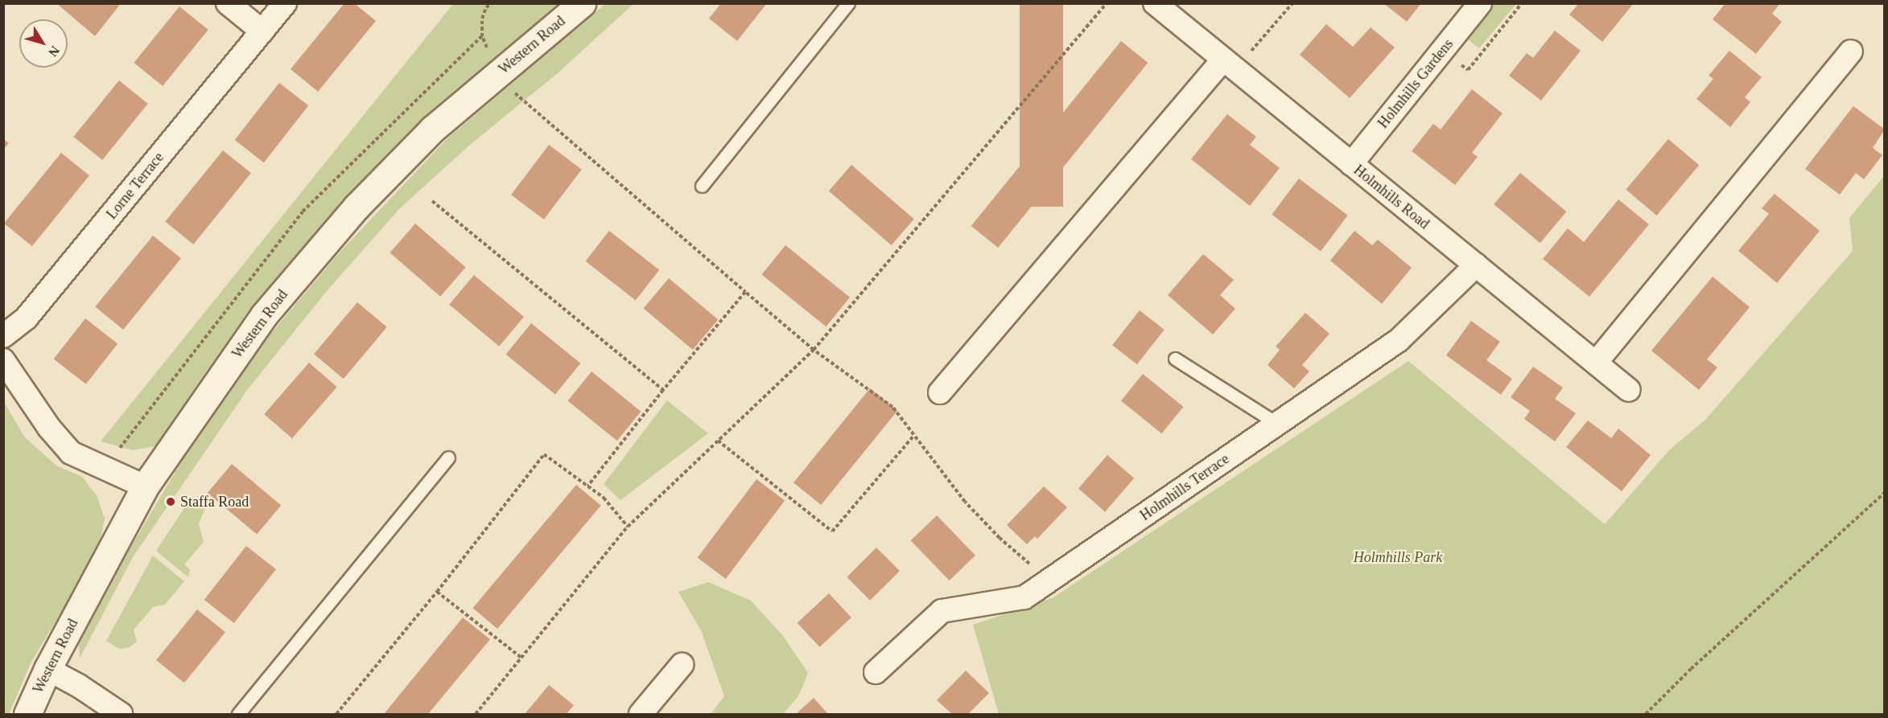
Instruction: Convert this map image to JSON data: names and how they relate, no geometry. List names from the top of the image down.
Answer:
{
  "streets": {
    "street": [
      "Western Road",
      "Holmhills Gardens",
      "Lorne Terrace",
      "Holmhills Road",
      "Holmhills Terrace"
    ]
  },
  "crossings": [
    ["Holmhills Gardens", "Holmhills Road"],
    ["Holmhills Road", "Holmhills Terrace"]
  ],
  "parks": ["Holmhills Park"],
  "places": ["Staffa Road"],
  "north": "bottom right"
}
